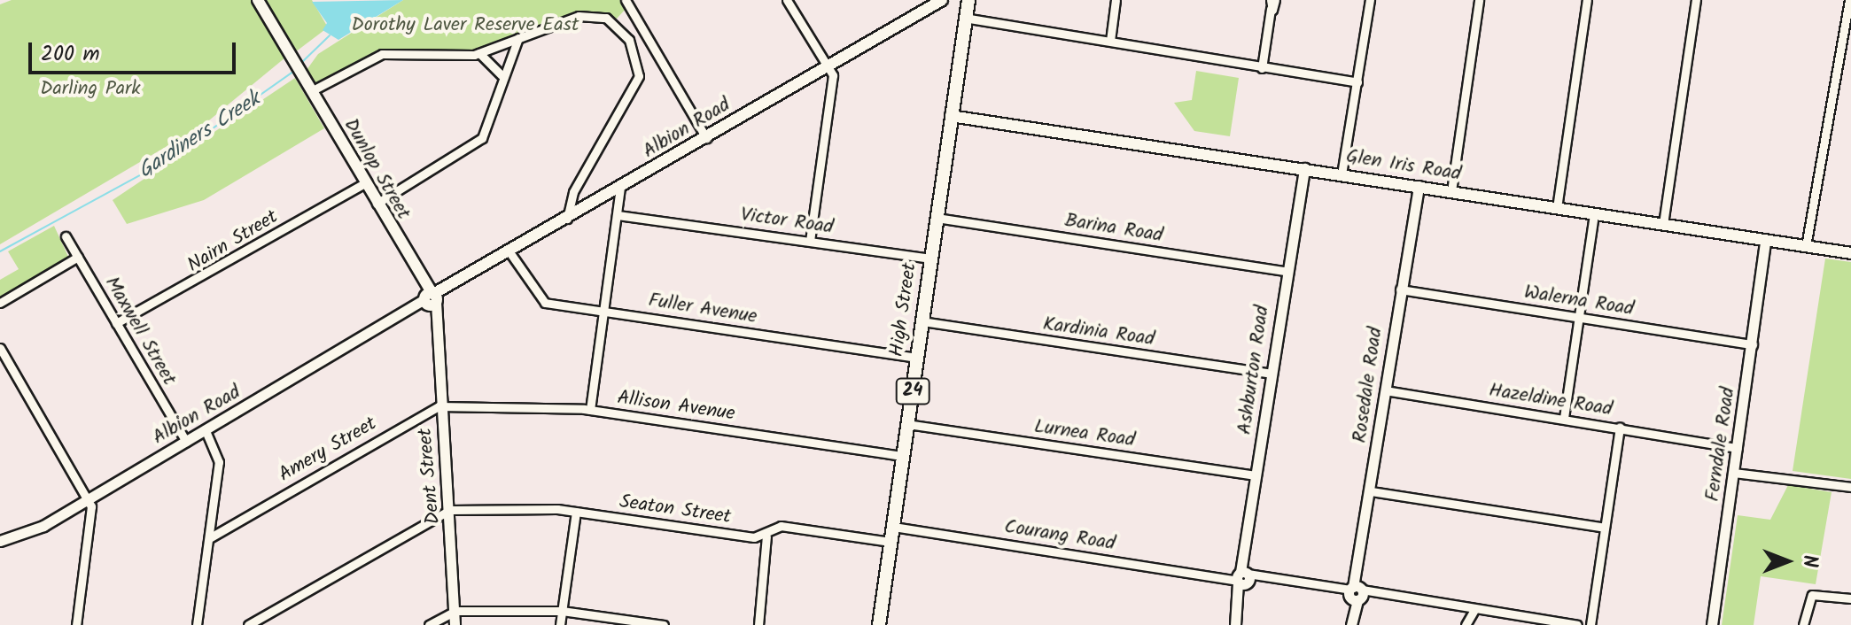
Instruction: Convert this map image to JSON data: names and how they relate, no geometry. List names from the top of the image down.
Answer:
{
  "streets": {
    "main road": [
      "Albion Road",
      "Glen Iris Road",
      "Dunlop Street",
      "High Street",
      "24"
    ],
    "street": [
      "Victor Road",
      "Barina Road",
      "Nairn Street",
      "Walerna Road",
      "Fuller Avenue",
      "Maxwell Street",
      "Kardinia Road",
      "Ashburton Road",
      "Rosedale Road",
      "Hazeldine Road",
      "Allison Avenue",
      "Lurnea Road",
      "Ferndale Road",
      "Amery Street",
      "Dent Street",
      "Seaton Street",
      "Courang Road"
    ]
  },
  "crossings": [
    ["Albion Road", "Dunlop Street"],
    ["Albion Road", "Fuller Avenue"],
    ["Albion Road", "Maxwell Street"],
    ["Albion Road", "Dent Street"],
    ["Glen Iris Road", "High Street"],
    ["Glen Iris Road", "Ashburton Road"],
    ["Glen Iris Road", "Rosedale Road"],
    ["Glen Iris Road", "Ferndale Road"],
    ["Dunlop Street", "Nairn Street"],
    ["Dunlop Street", "Dent Street"],
    ["Victor Road", "High Street"],
    ["Barina Road", "High Street"],
    ["Barina Road", "Ashburton Road"],
    ["Nairn Street", "Maxwell Street"],
    ["Walerna Road", "Rosedale Road"],
    ["Walerna Road", "Ferndale Road"],
    ["Fuller Avenue", "High Street"],
    ["High Street", "Kardinia Road"],
    ["High Street", "Allison Avenue"],
    ["High Street", "Lurnea Road"],
    ["High Street", "Seaton Street"],
    ["High Street", "Courang Road"],
    ["Kardinia Road", "Ashburton Road"],
    ["Ashburton Road", "Lurnea Road"],
    ["Ashburton Road", "Courang Road"],
    ["Rosedale Road", "Hazeldine Road"],
    ["Rosedale Road", "Courang Road"],
    ["Hazeldine Road", "Ferndale Road"],
    ["Allison Avenue", "Amery Street"],
    ["Allison Avenue", "Dent Street"],
    ["Amery Street", "Dent Street"],
    ["Dent Street", "Seaton Street"]
  ],
  "water": ["Gardiners Creek"],
  "parks": ["Dorothy Laver Reserve East", "Darling Park"],
  "scale_bar": "200 m",
  "north": "right"
}
